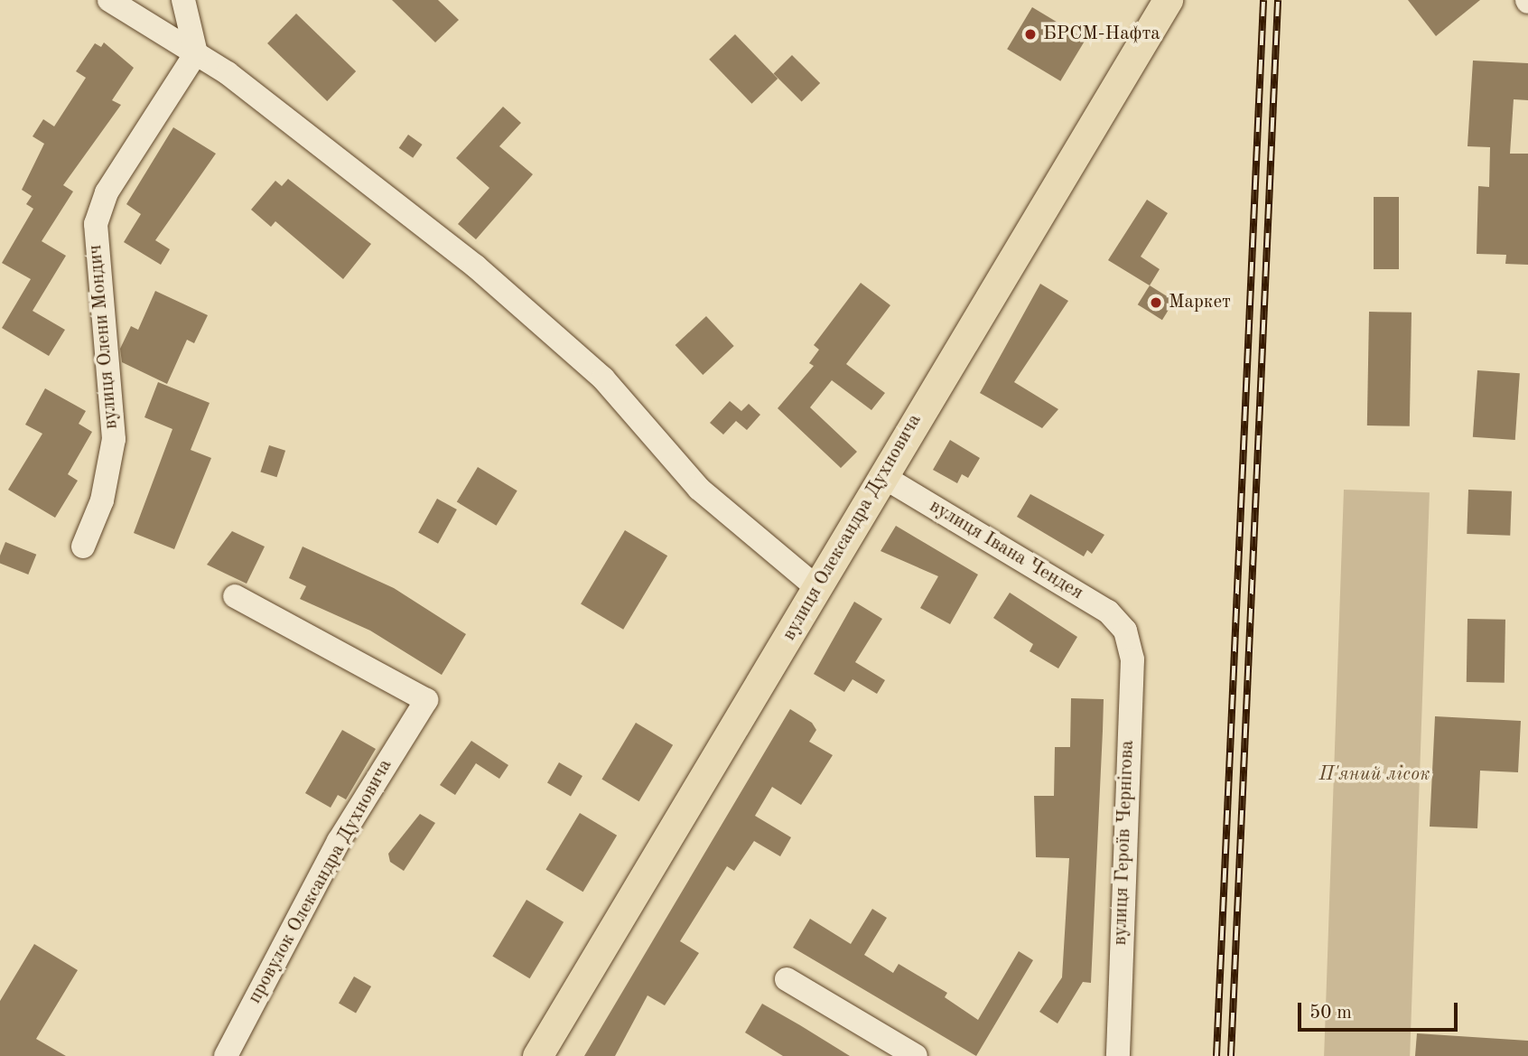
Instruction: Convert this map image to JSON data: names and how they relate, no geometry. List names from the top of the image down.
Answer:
{
  "streets": {
    "main road": ["вулиця Олександра Духновича"],
    "street": [
      "вулиця Олени Мондич",
      "вулиця Івана Чендея",
      "вулиця Героїв Чернігова",
      "провулок Олександра Духновича"
    ]
  },
  "crossings": [
    ["вулиця Олександра Духновича", "вулиця Івана Чендея"],
    ["вулиця Івана Чендея", "вулиця Героїв Чернігова"]
  ],
  "parks": ["П'яний лісок"],
  "places": ["БРСМ-Нафта", "Маркет"],
  "scale_bar": "50 m"
}
